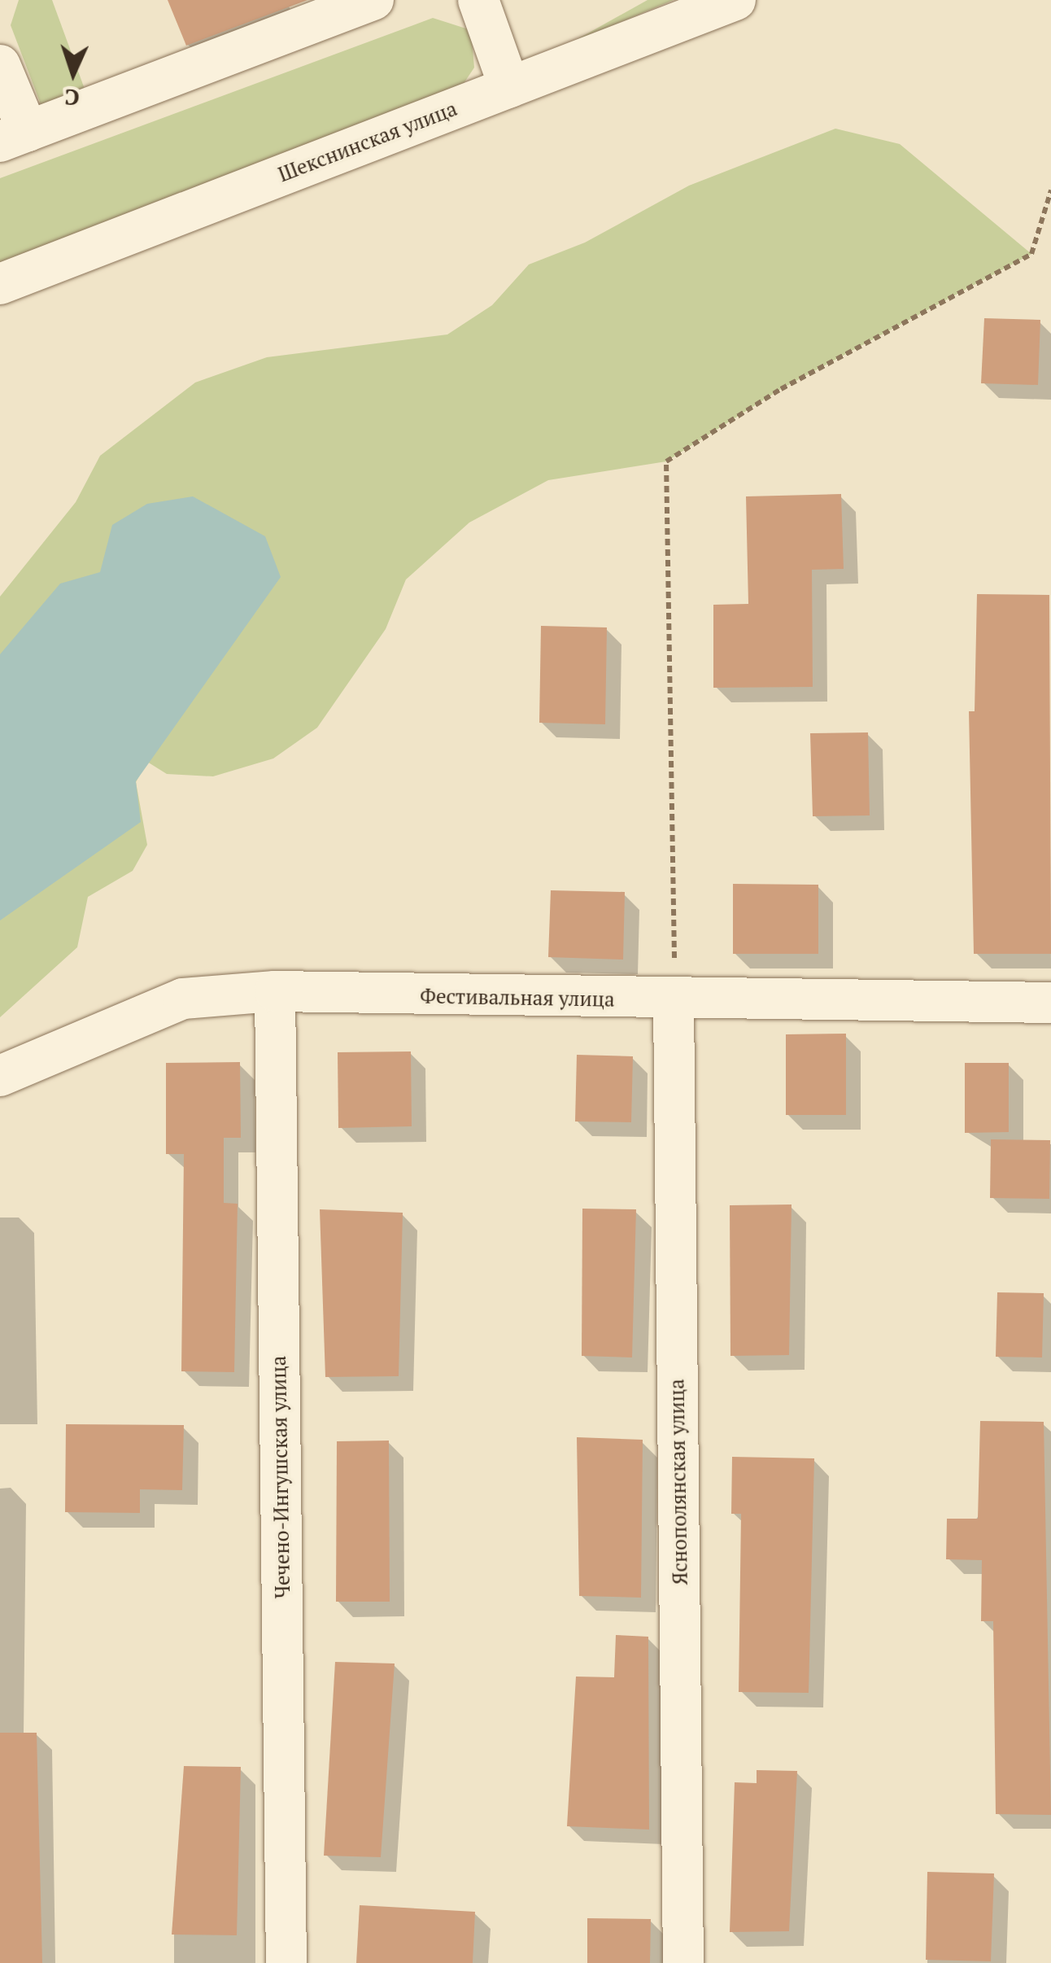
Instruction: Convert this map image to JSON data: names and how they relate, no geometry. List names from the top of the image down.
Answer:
{
  "streets": {
    "street": [
      "Шекснинская улица",
      "Фестивальная улица",
      "Чечено-Ингушская улица",
      "Яснополянская улица"
    ]
  },
  "crossings": [
    ["Фестивальная улица", "Чечено-Ингушская улица"],
    ["Фестивальная улица", "Яснополянская улица"]
  ],
  "north": "bottom"
}
